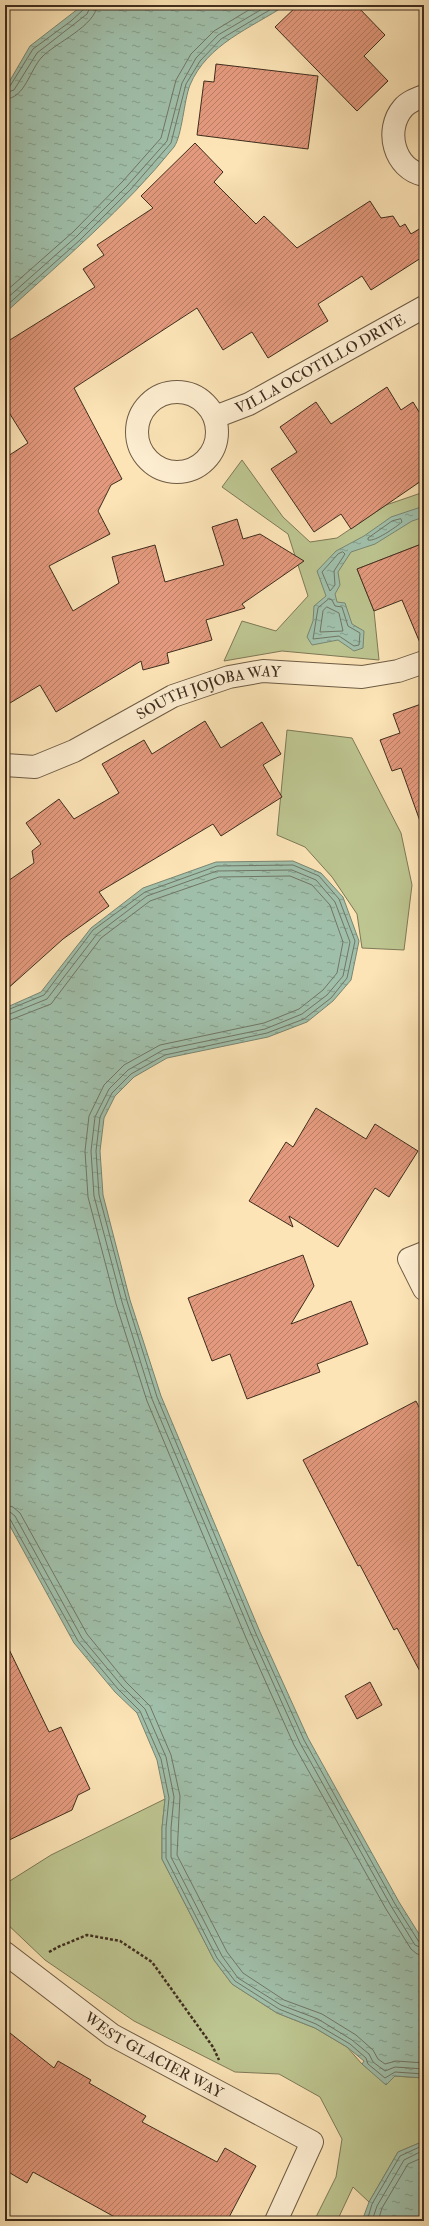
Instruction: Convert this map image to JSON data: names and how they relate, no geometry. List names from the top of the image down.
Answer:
{
  "streets": {
    "street": ["VILLA OCOTILLO DRIVE", "SOUTH JOJOBA WAY", "WEST GLACIER WAY"]
  }
}
